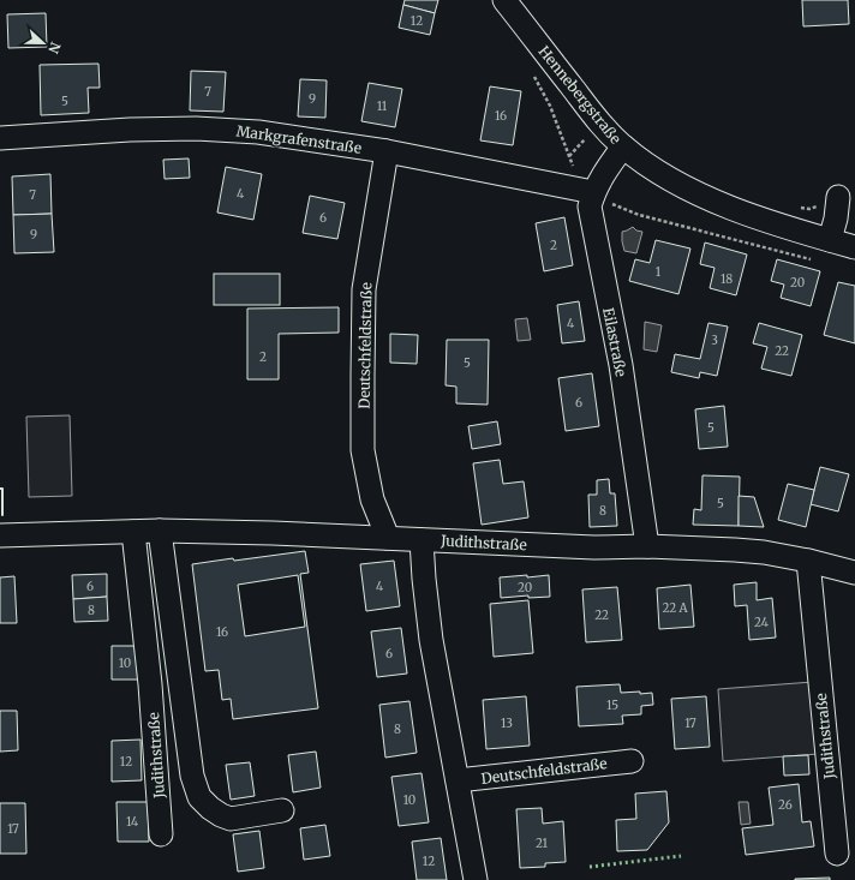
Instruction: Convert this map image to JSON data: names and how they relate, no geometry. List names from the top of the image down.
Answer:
{
  "streets": {
    "street": [
      "Hennebergstraße",
      "Markgrafenstraße",
      "Eilastraße",
      "Deutschfeldstraße",
      "Judithstraße"
    ]
  },
  "crossings": [
    ["Hennebergstraße", "Eilastraße"],
    ["Markgrafenstraße", "Eilastraße"],
    ["Markgrafenstraße", "Deutschfeldstraße"],
    ["Eilastraße", "Judithstraße"],
    ["Deutschfeldstraße", "Judithstraße"]
  ],
  "house_numbers": [
    "12",
    "7",
    "9",
    "5",
    "11",
    "16",
    "4",
    "7",
    "6",
    "9",
    "2",
    "1",
    "18",
    "20",
    "4",
    "3",
    "22",
    "2",
    "5",
    "6",
    "5",
    "5",
    "8",
    "6",
    "4",
    "20",
    "22 A",
    "8",
    "22",
    "24",
    "16",
    "6",
    "10",
    "15",
    "13",
    "17",
    "8",
    "12",
    "10",
    "26",
    "14",
    "17",
    "21",
    "12"
  ],
  "north": "right"
}
